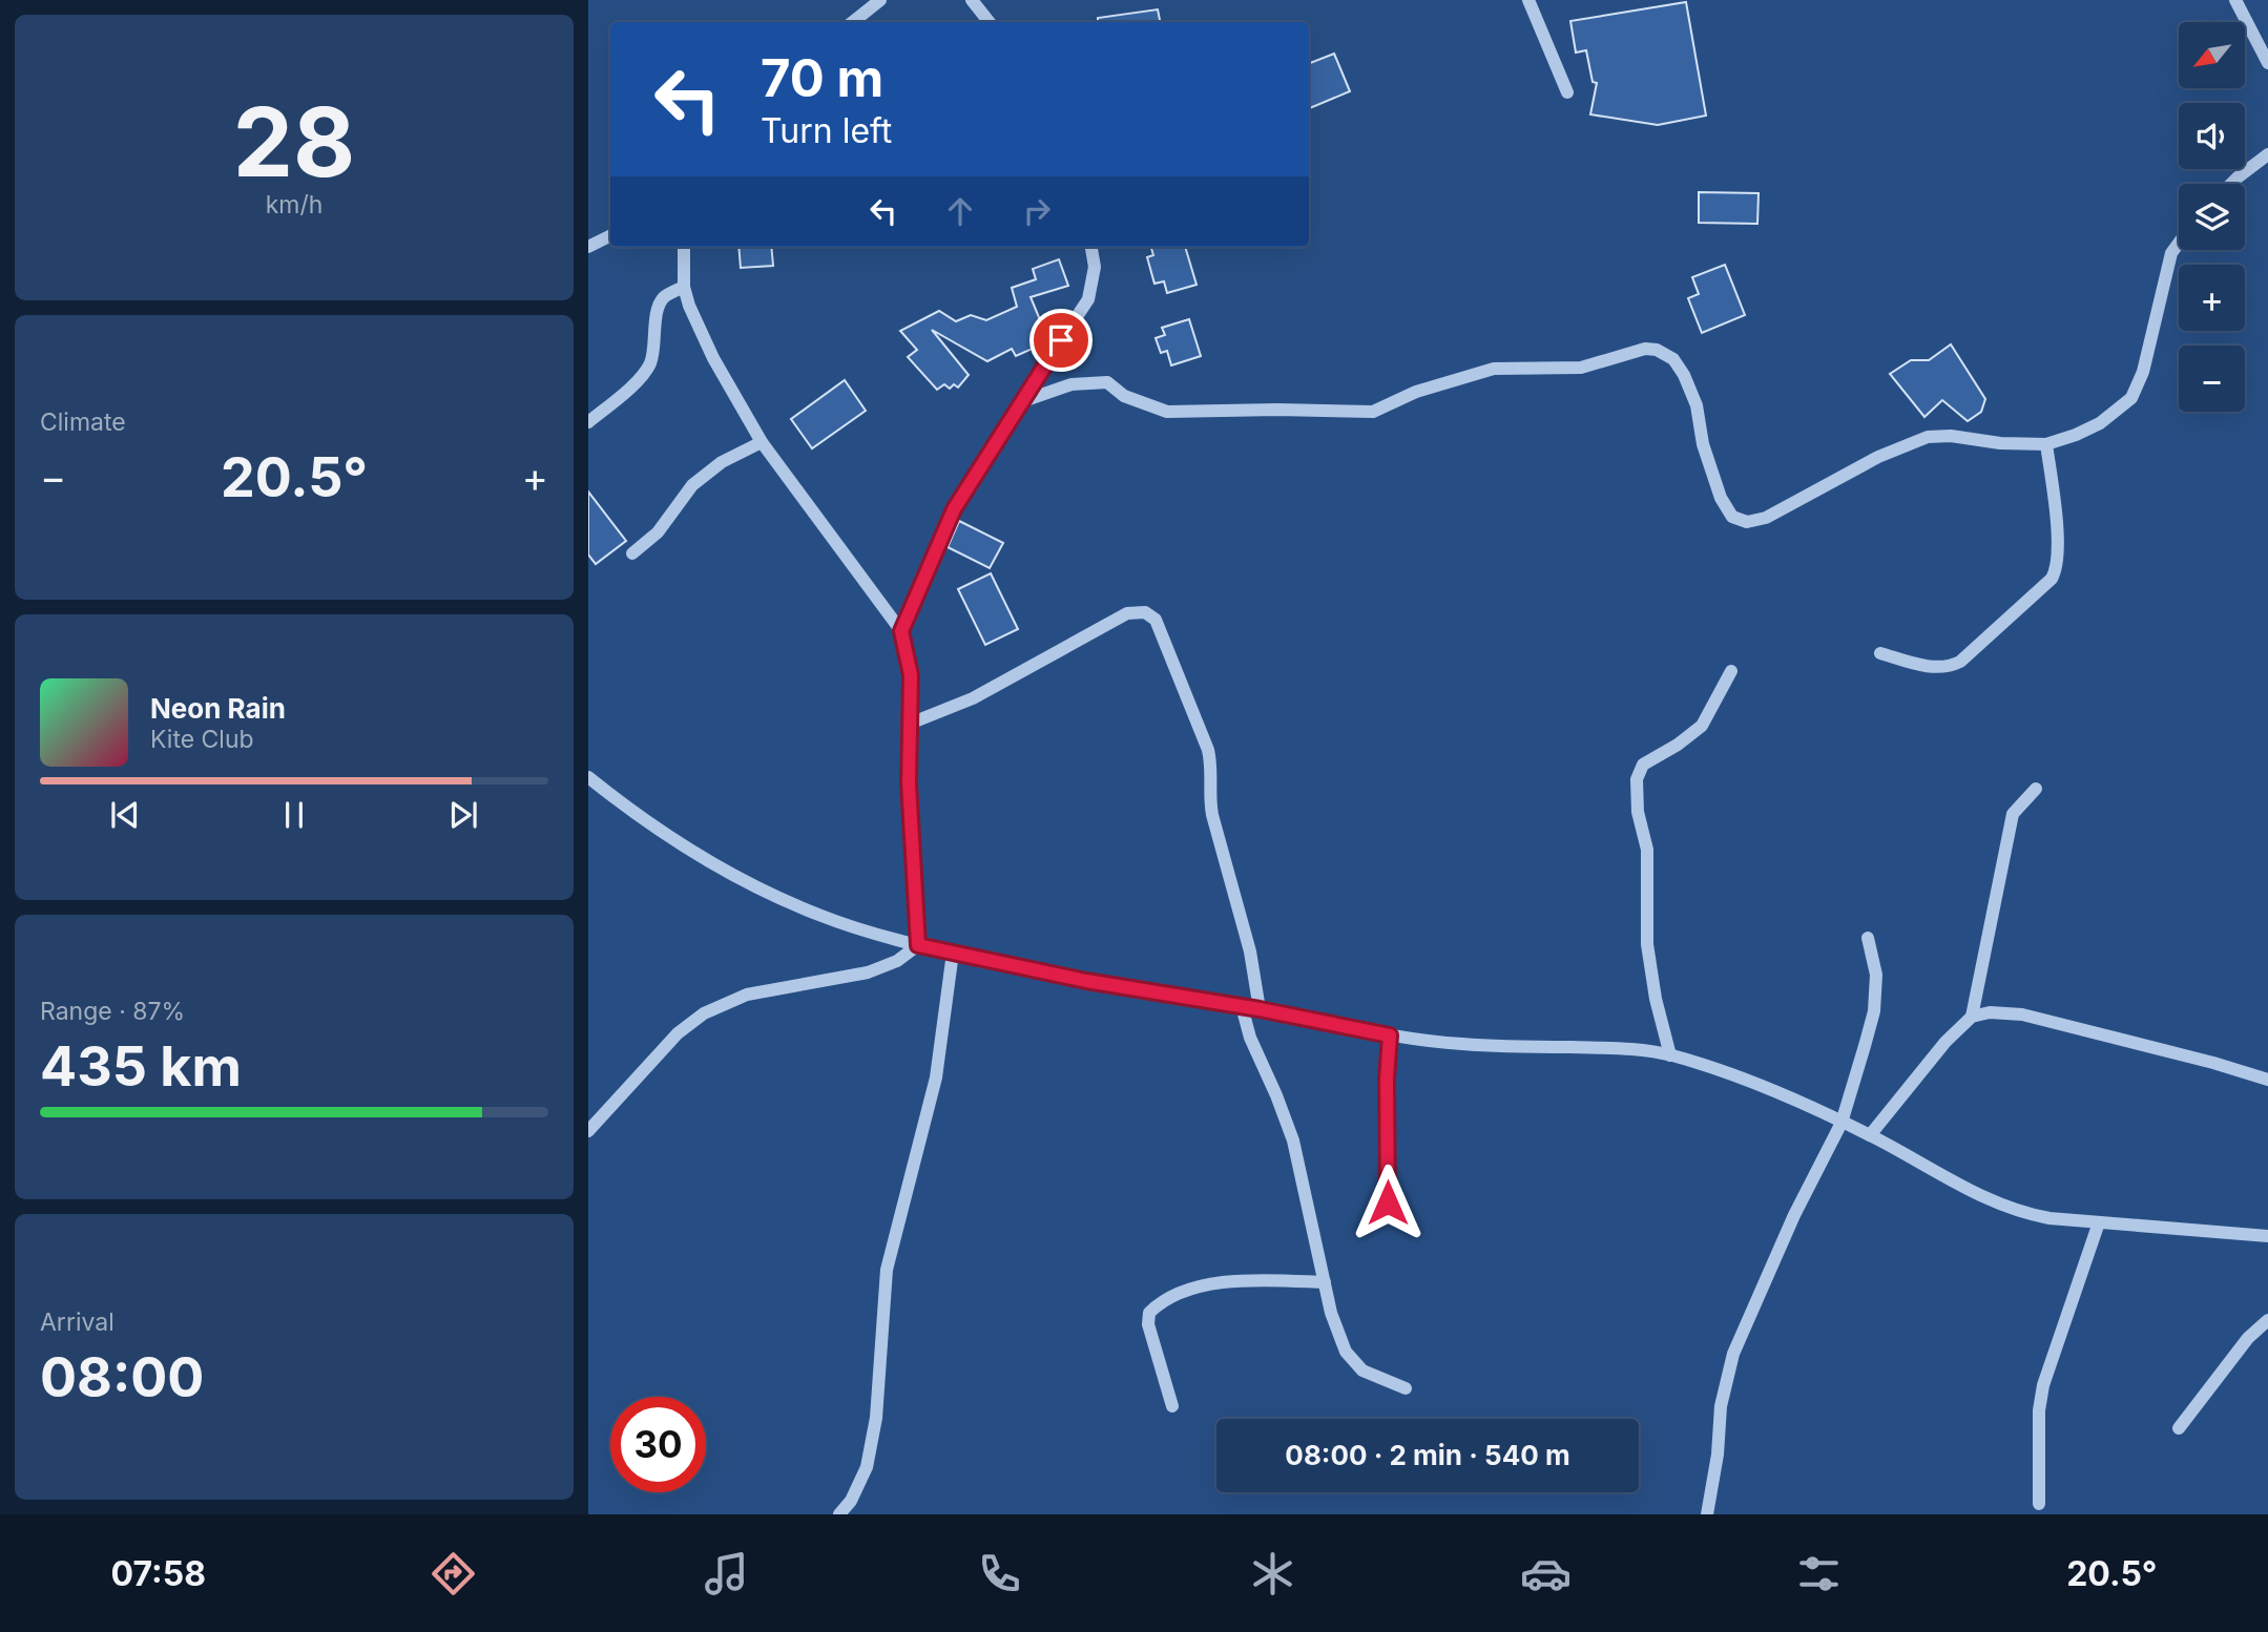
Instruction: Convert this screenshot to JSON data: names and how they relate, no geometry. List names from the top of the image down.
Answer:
{
  "north": "bottom left",
  "page": {
    "tile": [
      ["28", "km/h"],
      "Climate",
      ["Range · 87%", "435 km"],
      ["Arrival", "08:00"]
    ],
    "map_buttons": ["+", "−"],
    "turn": ["70 m", "Turn left"],
    "heat": ["−", "20.5°", "+"],
    "song": ["Neon Rain", "Kite Club"],
    "limit": "30",
    "trip": "08:00 · 2 min · 540 m",
    "tabs": ["07:58", "20.5°"]
  }
}
